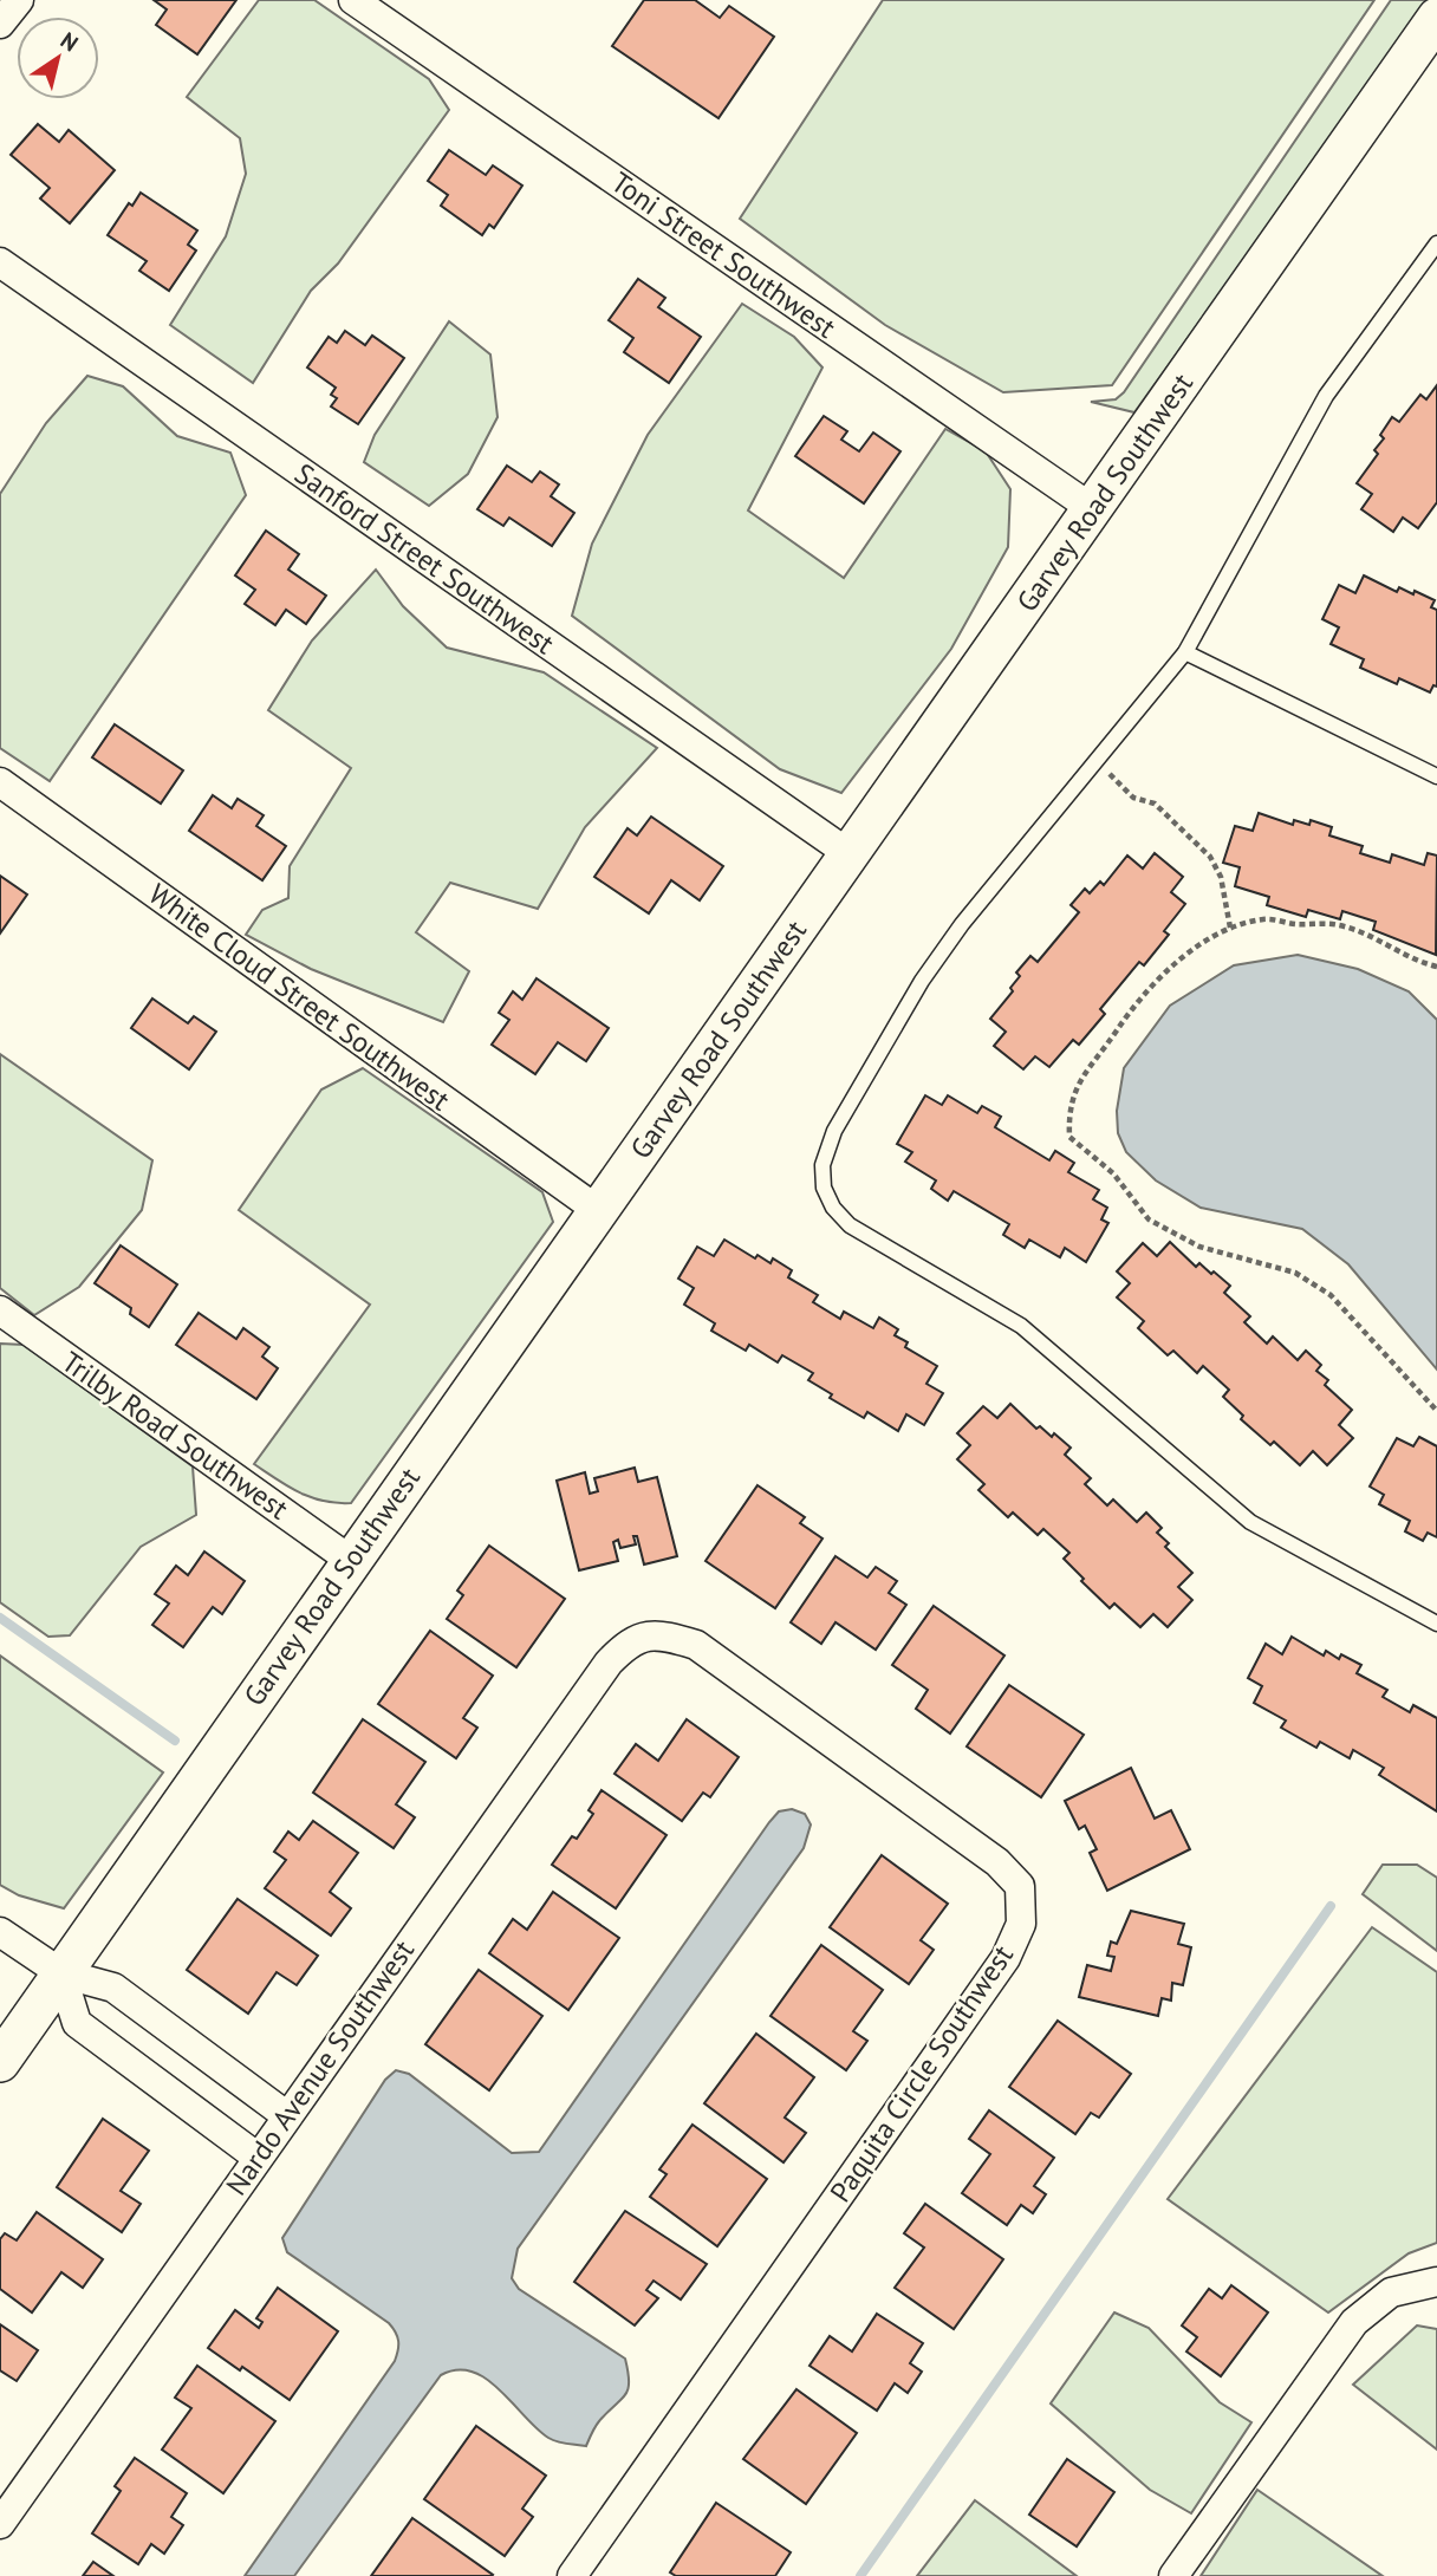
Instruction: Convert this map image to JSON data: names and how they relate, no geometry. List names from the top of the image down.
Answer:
{
  "streets": {
    "street": [
      "Toni Street Southwest",
      "Garvey Road Southwest",
      "Sanford Street Southwest",
      "White Cloud Street Southwest",
      "Trilby Road Southwest",
      "Nardo Avenue Southwest",
      "Paquita Circle Southwest"
    ]
  },
  "crossings": [
    ["Toni Street Southwest", "Garvey Road Southwest"],
    ["Garvey Road Southwest", "Sanford Street Southwest"],
    ["Garvey Road Southwest", "White Cloud Street Southwest"],
    ["Garvey Road Southwest", "Trilby Road Southwest"],
    ["Nardo Avenue Southwest", "Paquita Circle Southwest"]
  ],
  "north": "top right"
}
